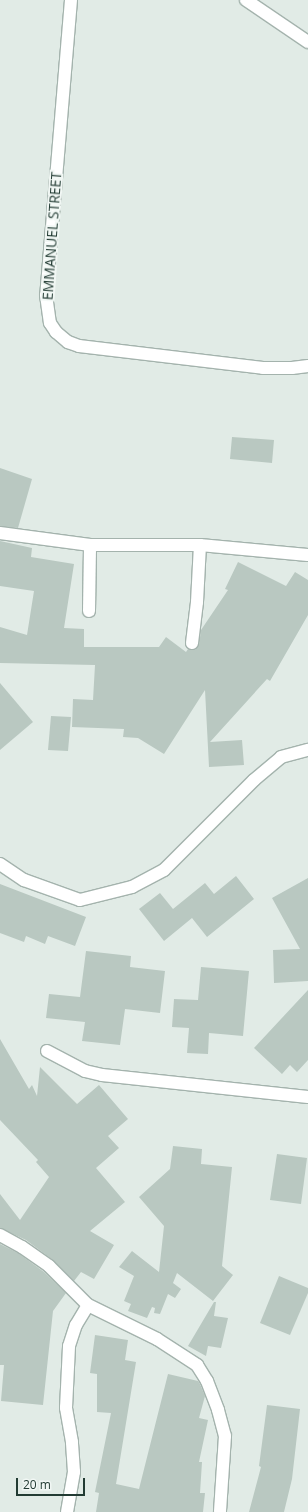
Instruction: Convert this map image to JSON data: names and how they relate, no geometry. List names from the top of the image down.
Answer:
{
  "streets": {
    "street": ["EMMANUEL STREET"]
  },
  "scale_bar": "20 m"
}
